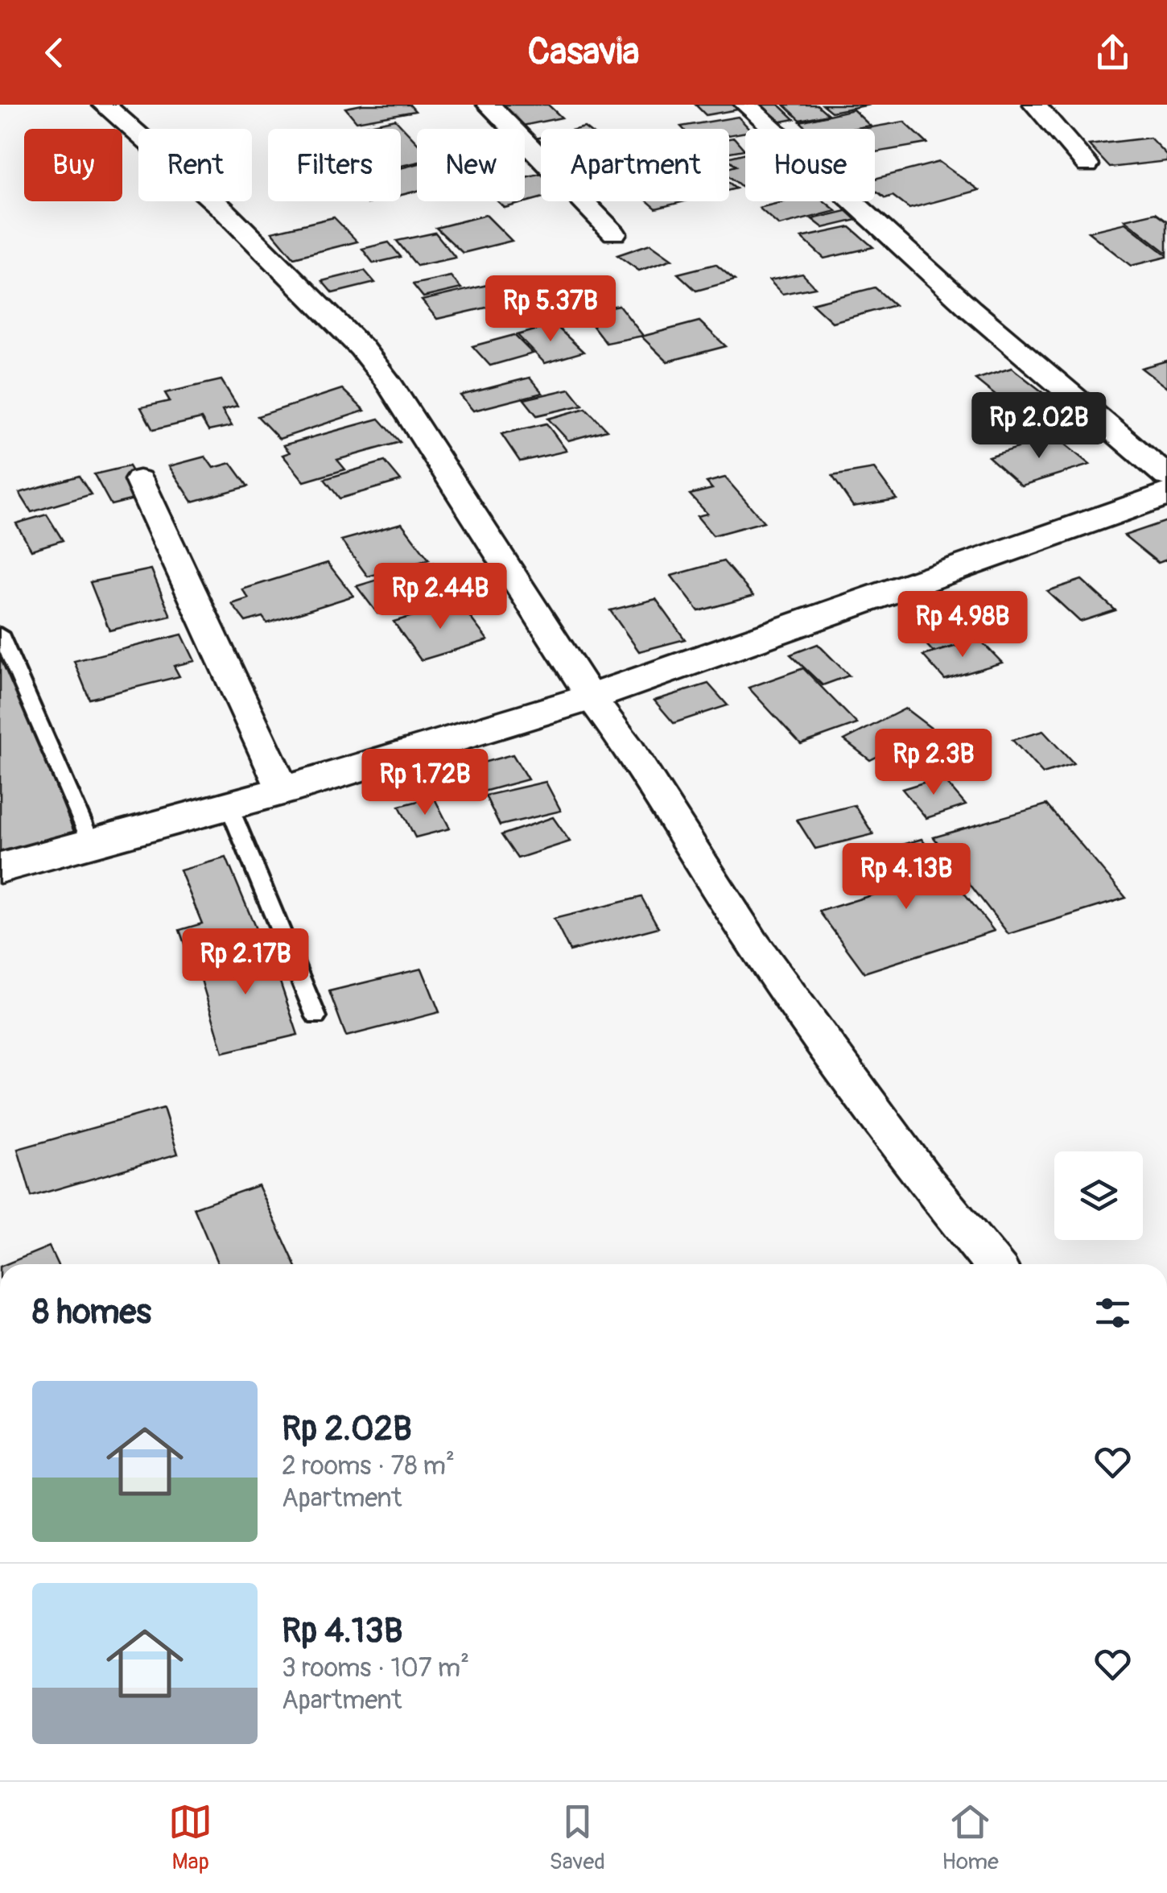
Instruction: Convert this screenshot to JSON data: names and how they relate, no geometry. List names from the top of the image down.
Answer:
{
  "page": {
    "header": "Casavia",
    "chip": [
      "Buy",
      "Rent",
      "Filters",
      "New",
      "Apartment",
      "House"
    ],
    "price": [
      "Rp 5.37B",
      "Rp 2.02B",
      "Rp 2.44B",
      "Rp 4.98B",
      "Rp 2.3B",
      "Rp 1.72B",
      "Rp 4.13B",
      "Rp 2.17B"
    ],
    "heading": "8 homes",
    "list": [
      {
        "name": "Rp 2.02B",
        "note": "2 rooms · 78 m² · Apartment"
      },
      {
        "name": "Rp 4.13B",
        "note": "3 rooms · 107 m² · Apartment"
      }
    ],
    "tabs": ["Map", "Saved", "Home"]
  }
}
